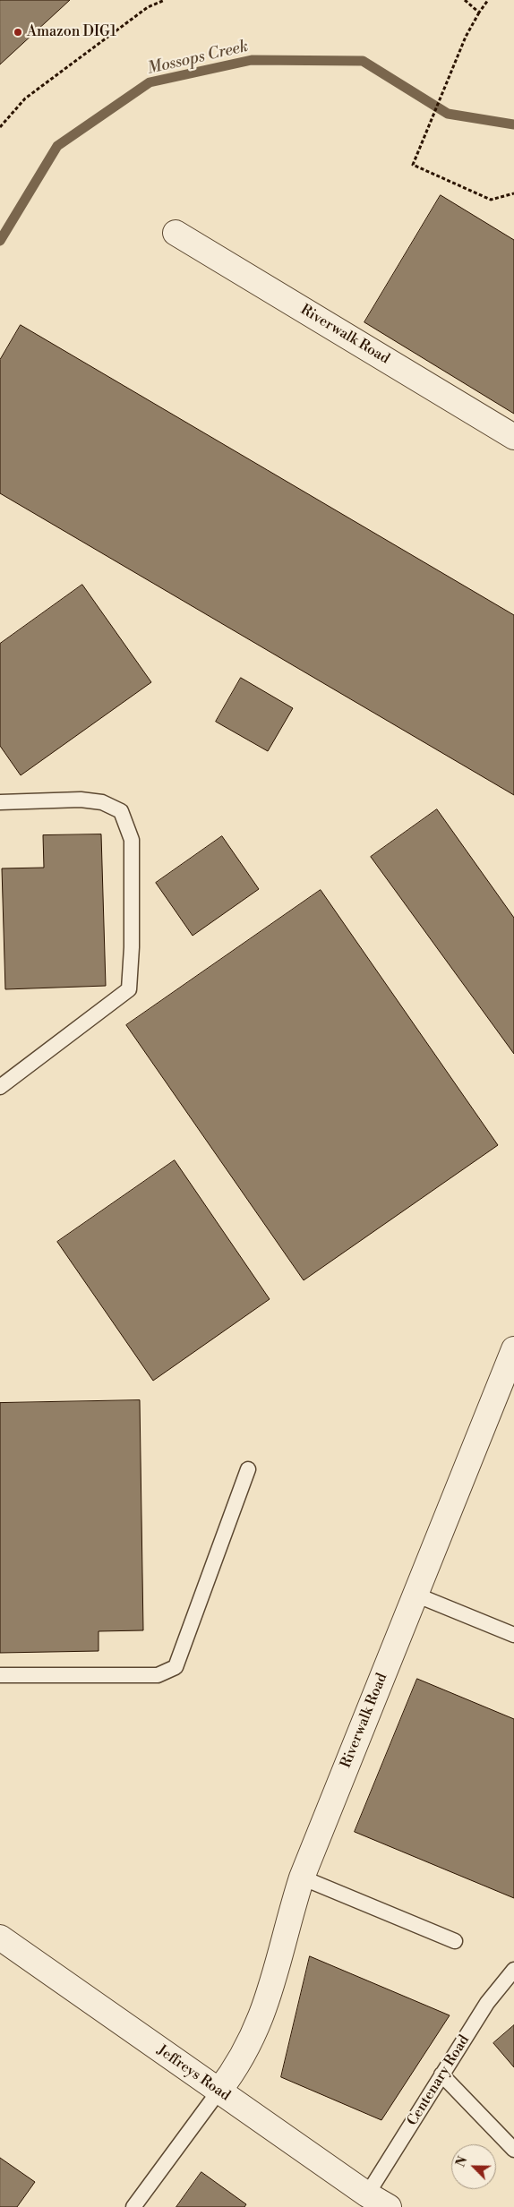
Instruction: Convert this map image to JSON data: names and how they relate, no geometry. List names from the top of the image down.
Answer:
{
  "streets": {
    "street": ["Riverwalk Road", "Jeffreys Road"],
    "lane": ["Centenary Road"]
  },
  "crossings": [
    ["Riverwalk Road", "Jeffreys Road"],
    ["Jeffreys Road", "Centenary Road"]
  ],
  "water": ["Mossops Creek"],
  "places": ["Amazon DIG1"],
  "north": "top left"
}
